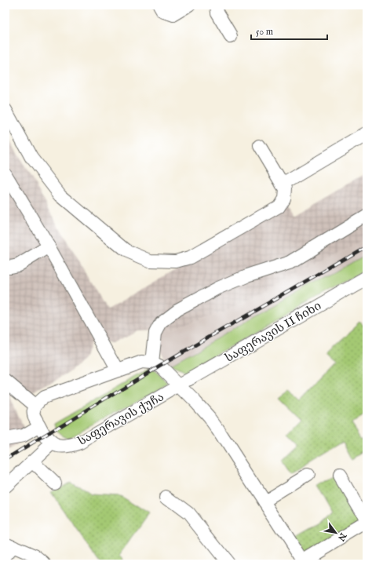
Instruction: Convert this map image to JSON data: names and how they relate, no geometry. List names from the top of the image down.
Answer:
{
  "streets": {
    "street": ["საფერავის II ჩიხი", "საფერავის ქუჩა"]
  },
  "crossings": [
    ["საფერავის II ჩიხი", "საფერავის ქუჩა"]
  ],
  "scale_bar": "50 m",
  "north": "bottom right"
}
